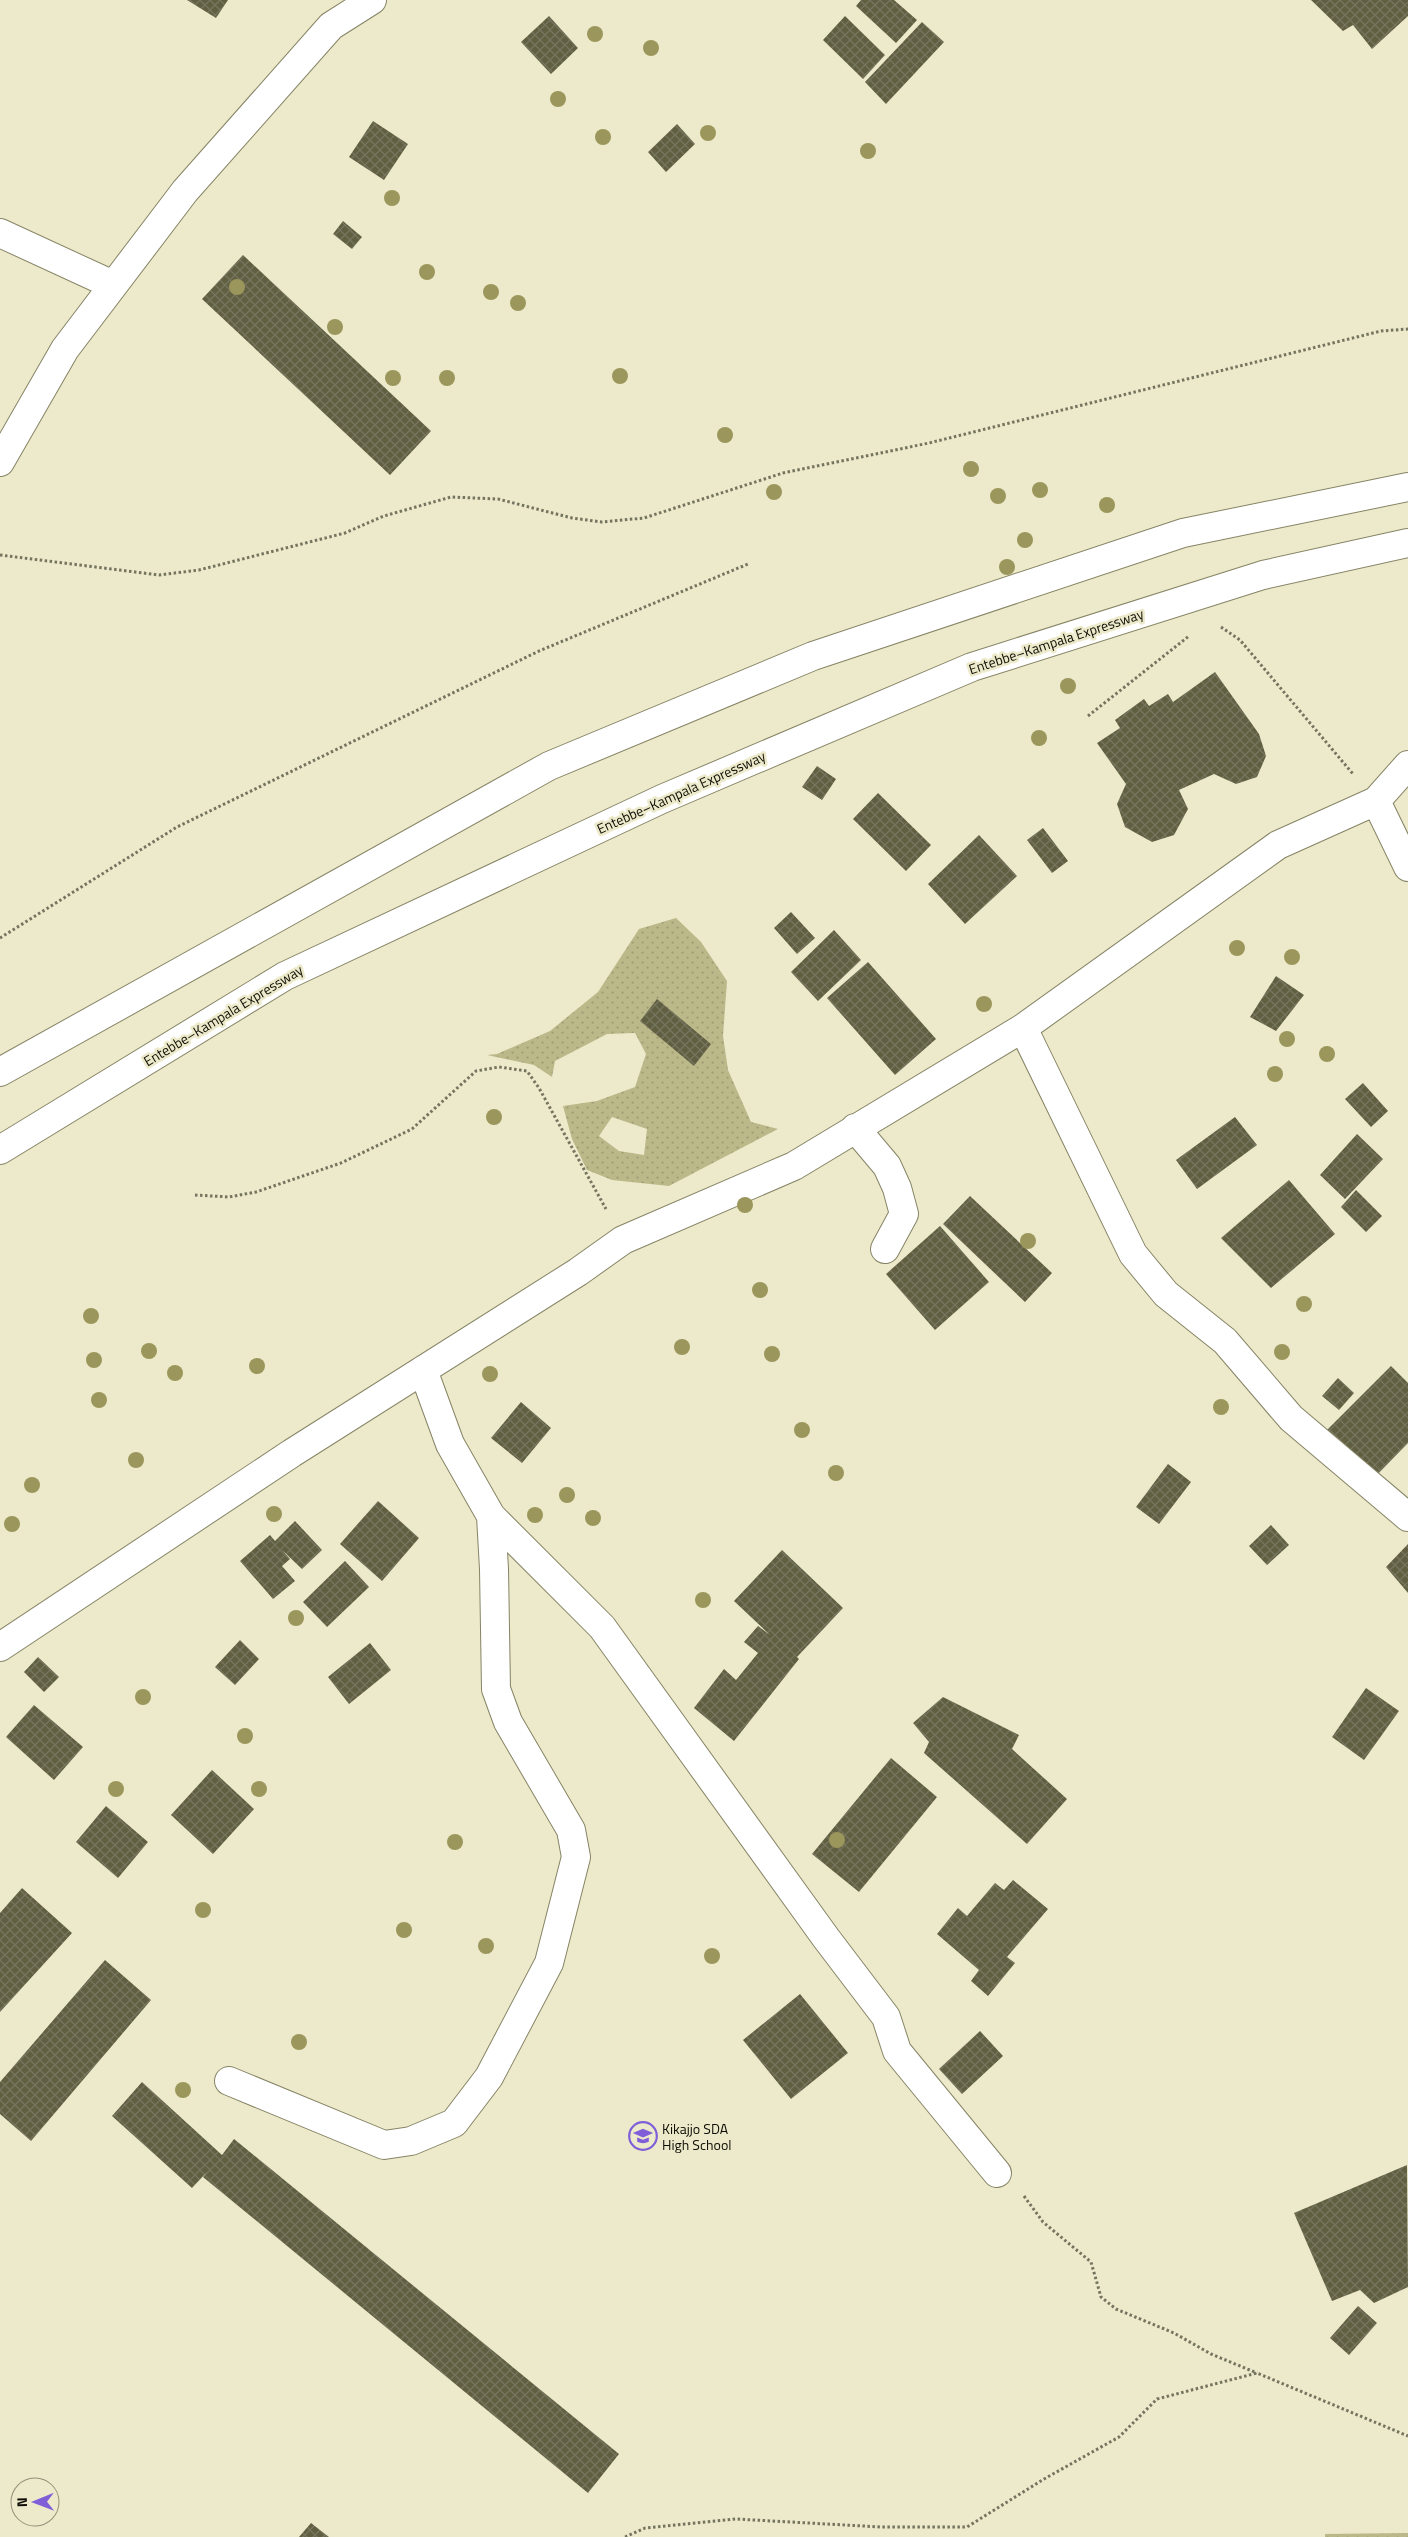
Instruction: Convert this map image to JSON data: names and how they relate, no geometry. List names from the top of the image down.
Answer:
{
  "streets": {
    "main road": ["Entebbe–Kampala Expressway"]
  },
  "places": {
    "school or university": ["Kikajjo SDA High School"]
  },
  "north": "left"
}
